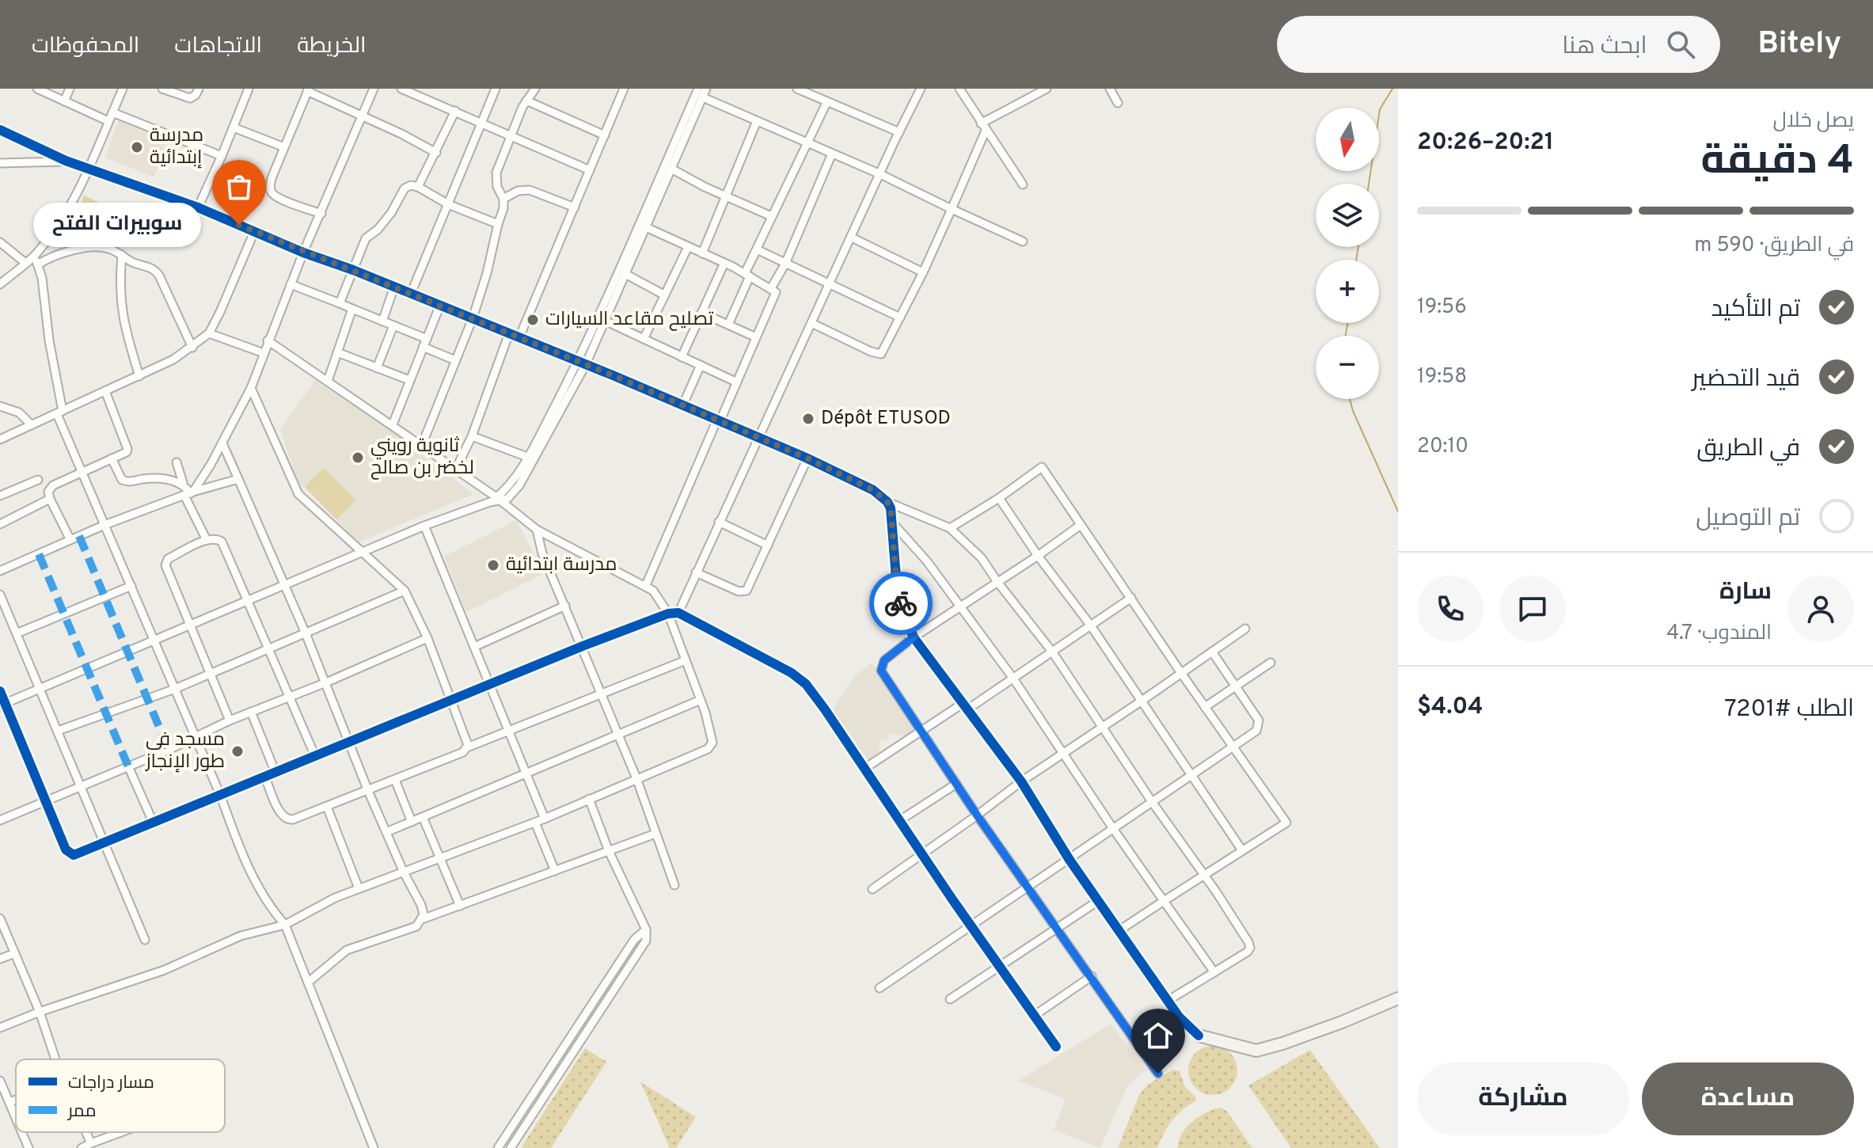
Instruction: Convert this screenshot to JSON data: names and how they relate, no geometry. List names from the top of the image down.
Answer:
{
  "places": [
    "مدرسة إبتدائية",
    "سوبيرات الفتح",
    "تصليح مقاعد السيارات",
    "Dépôt ETUSOD",
    "ثانوية رويني لخضر بن صالح",
    "مدرسة ابتدائية",
    "مسجد في طور الإنجاز"
  ],
  "legend": ["مسار دراجات", "ممر"],
  "north": "bottom",
  "page": {
    "header": "Bitely",
    "search": "ابحث هنا",
    "nav": ["الخريطة", "الاتجاهات", "المحفوظات"],
    "heading": ["4 دقيقة", "يصل خلال", "20:21–20:26"],
    "panel": [
      "سارة",
      "المندوب · 4.7",
      "الطلب #7201",
      "$4.04"
    ],
    "map_buttons": ["+", "−"],
    "bar": "في الطريق · 590 m",
    "bubble": "سوبيرات الفتح",
    "list": [
      ["تم التأكيد", "19:56"],
      ["قيد التحضير", "19:58"],
      ["في الطريق", "20:10"],
      "تم التوصيل"
    ],
    "buttons": ["مساعدة", "مشاركة"]
  }
}
